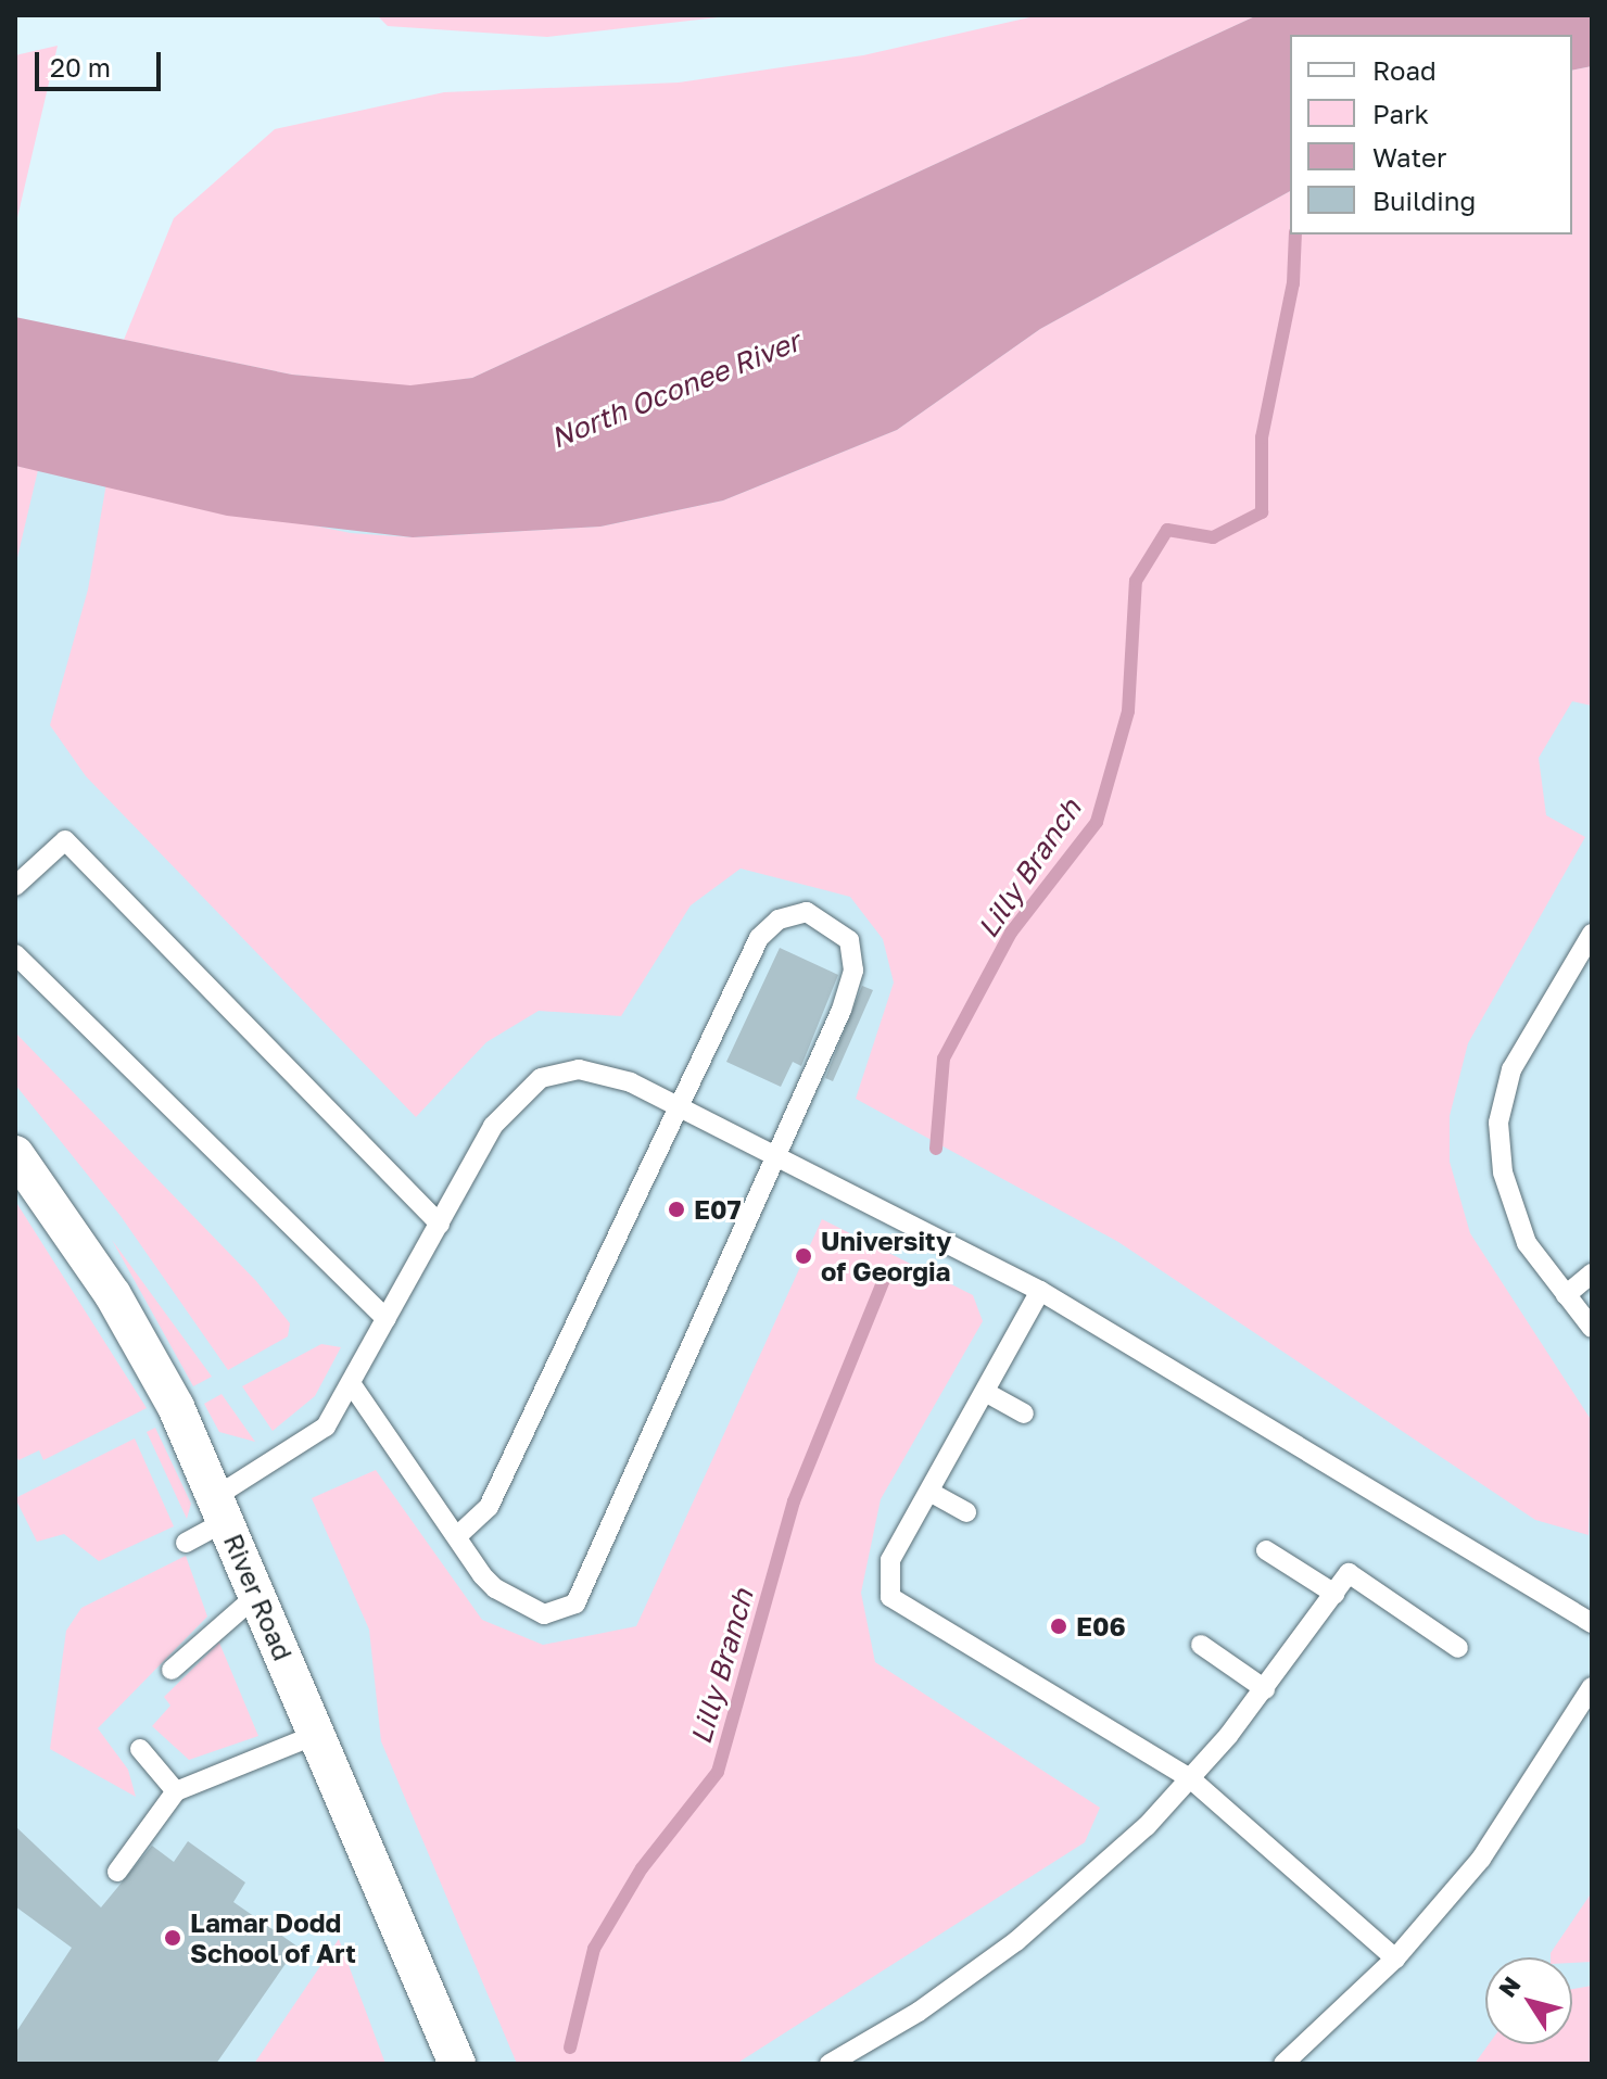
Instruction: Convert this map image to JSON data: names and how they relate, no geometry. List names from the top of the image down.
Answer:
{
  "streets": {
    "street": ["River Road"]
  },
  "water": ["North Oconee River", "Lilly Branch"],
  "places": [
    "E07",
    "University of Georgia",
    "E06",
    "Lamar Dodd School of Art"
  ],
  "legend": [
    "Road",
    "Park",
    "Water",
    "Building"
  ],
  "scale_bar": "20 m",
  "north": "top left"
}
